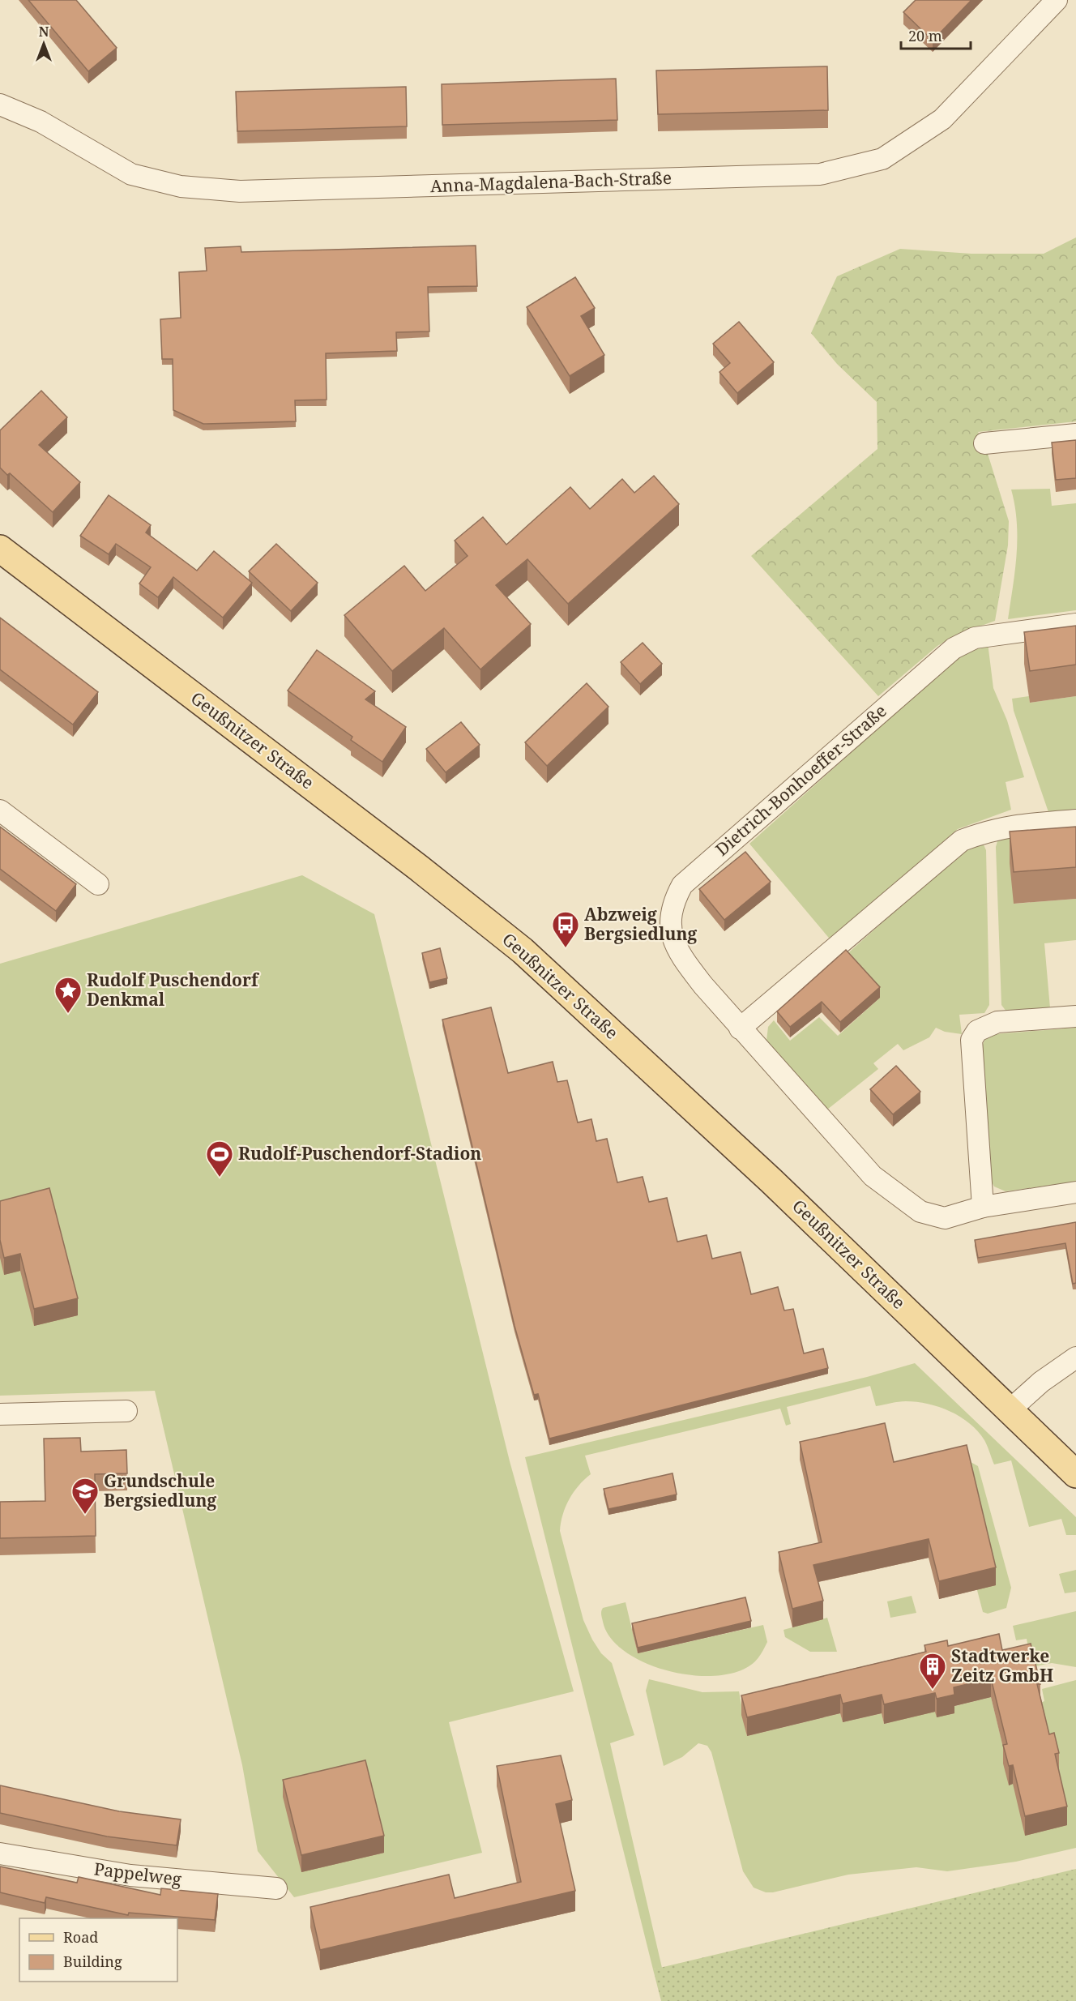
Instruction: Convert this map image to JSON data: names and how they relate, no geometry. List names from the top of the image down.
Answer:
{
  "streets": {
    "main road": ["Geußnitzer Straße"],
    "street": ["Anna-Magdalena-Bach-Straße", "Dietrich-Bonhoeffer-Straße", "Pappelweg"]
  },
  "places": {
    "bus stop": ["Abzweig Bergsiedlung"],
    "place": ["Rudolf Puschendorf Denkmal"],
    "sports": ["Rudolf-Puschendorf-Stadion"],
    "school or university": ["Grundschule Bergsiedlung"],
    "building": ["Stadtwerke Zeitz GmbH"]
  },
  "legend": ["Road", "Building"],
  "scale_bar": "20 m",
  "north": "top"
}
